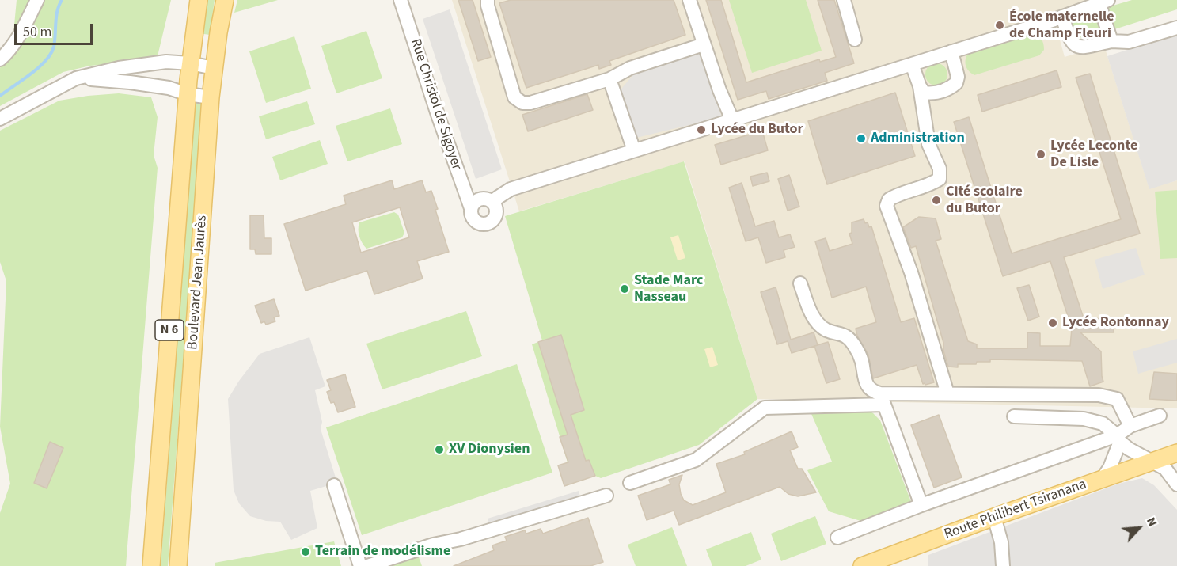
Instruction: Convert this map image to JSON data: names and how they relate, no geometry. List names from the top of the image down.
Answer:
{
  "streets": {
    "main road": ["Boulevard Jean Jaurès", "N 6", "Route Philibert Tsiranana"],
    "street": ["Rue Christol de Sigoyer"]
  },
  "places": [
    "École maternelle de Champ Fleuri",
    "Lycée du Butor",
    "Administration",
    "Lycée Leconte De Lisle",
    "Cité scolaire du Butor",
    "Stade Marc Nasseau",
    "Lycée Rontonnay",
    "XV Dionysien",
    "Terrain de modélisme"
  ],
  "scale_bar": "50 m",
  "north": "top right"
}
